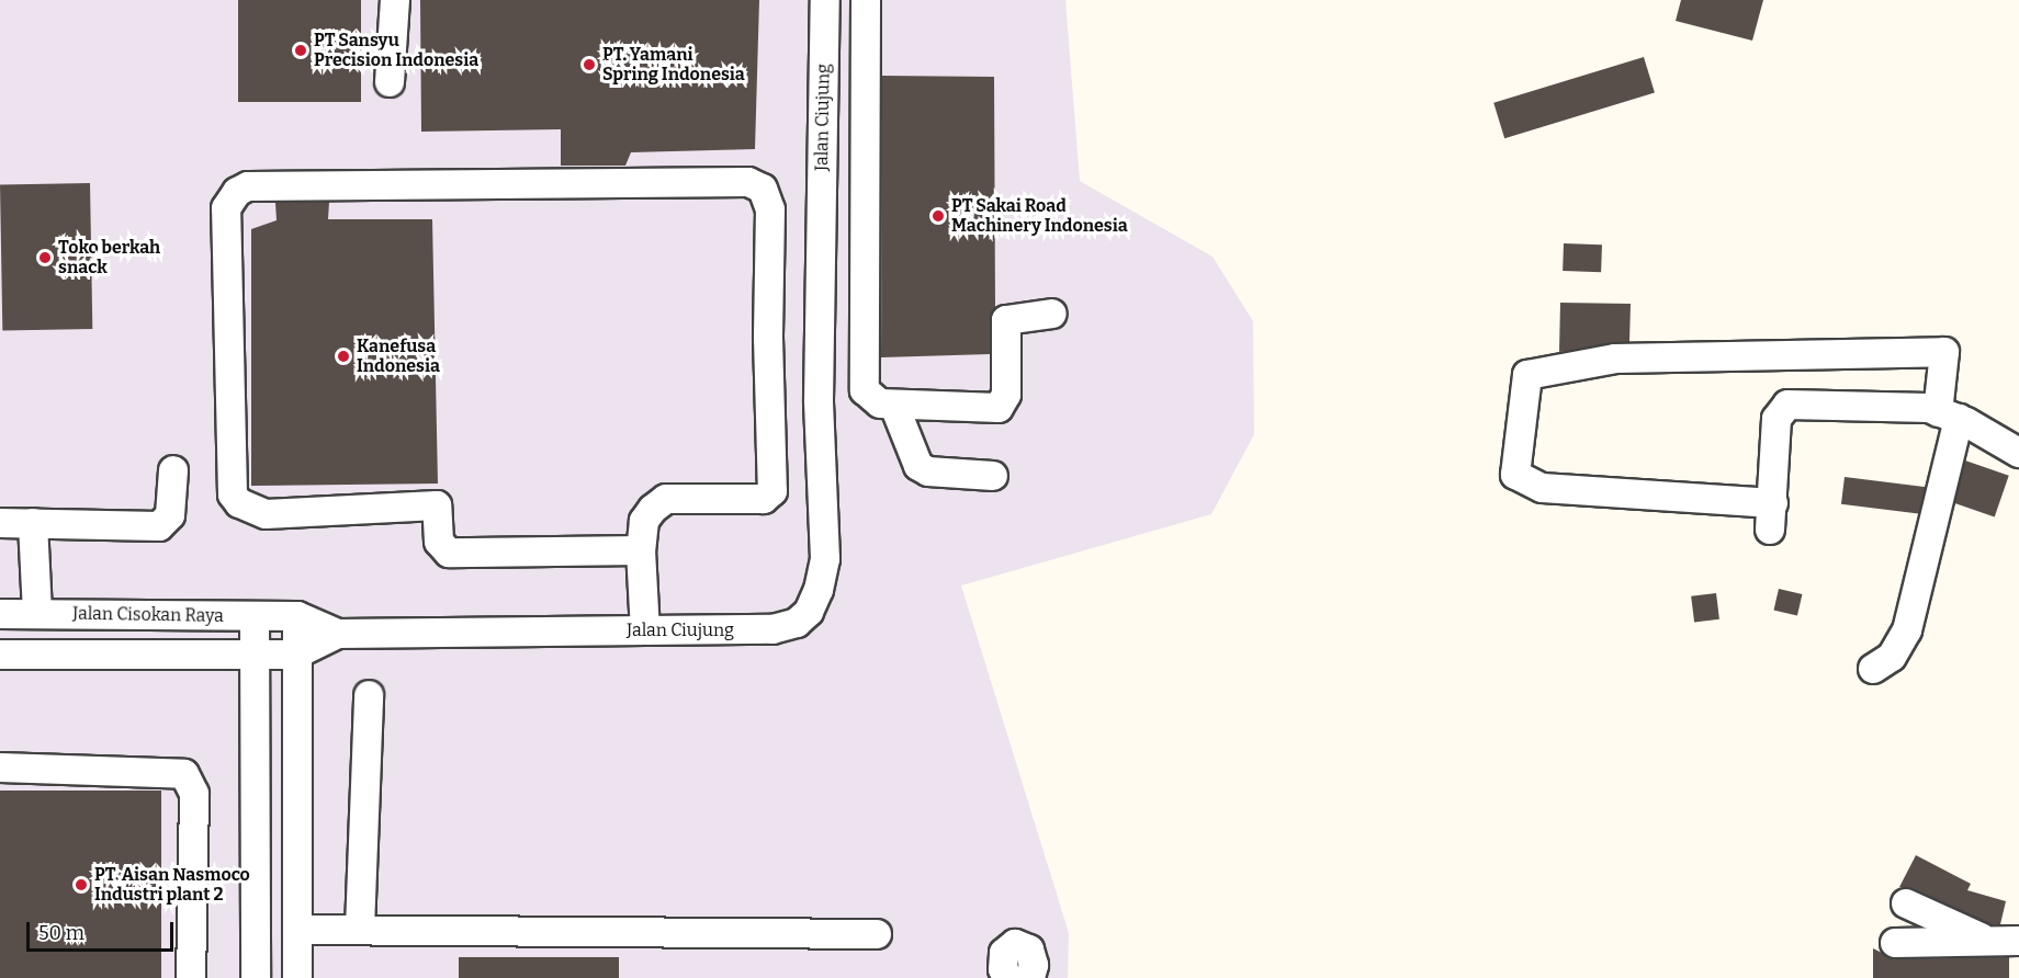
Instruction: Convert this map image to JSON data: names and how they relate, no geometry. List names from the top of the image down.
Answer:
{
  "streets": {
    "street": ["Jalan Ciujung", "Jalan Cisokan Raya"]
  },
  "crossings": [
    ["Jalan Ciujung", "Jalan Cisokan Raya"]
  ],
  "places": [
    "PT Sansyu Precision Indonesia",
    "PT. Yamani Spring Indonesia",
    "PT Sakai Road Machinery Indonesia",
    "Toko berkah snack",
    "Kanefusa Indonesia",
    "PT. Aisan Nasmoco Industri plant 2"
  ],
  "scale_bar": "50 m"
}
